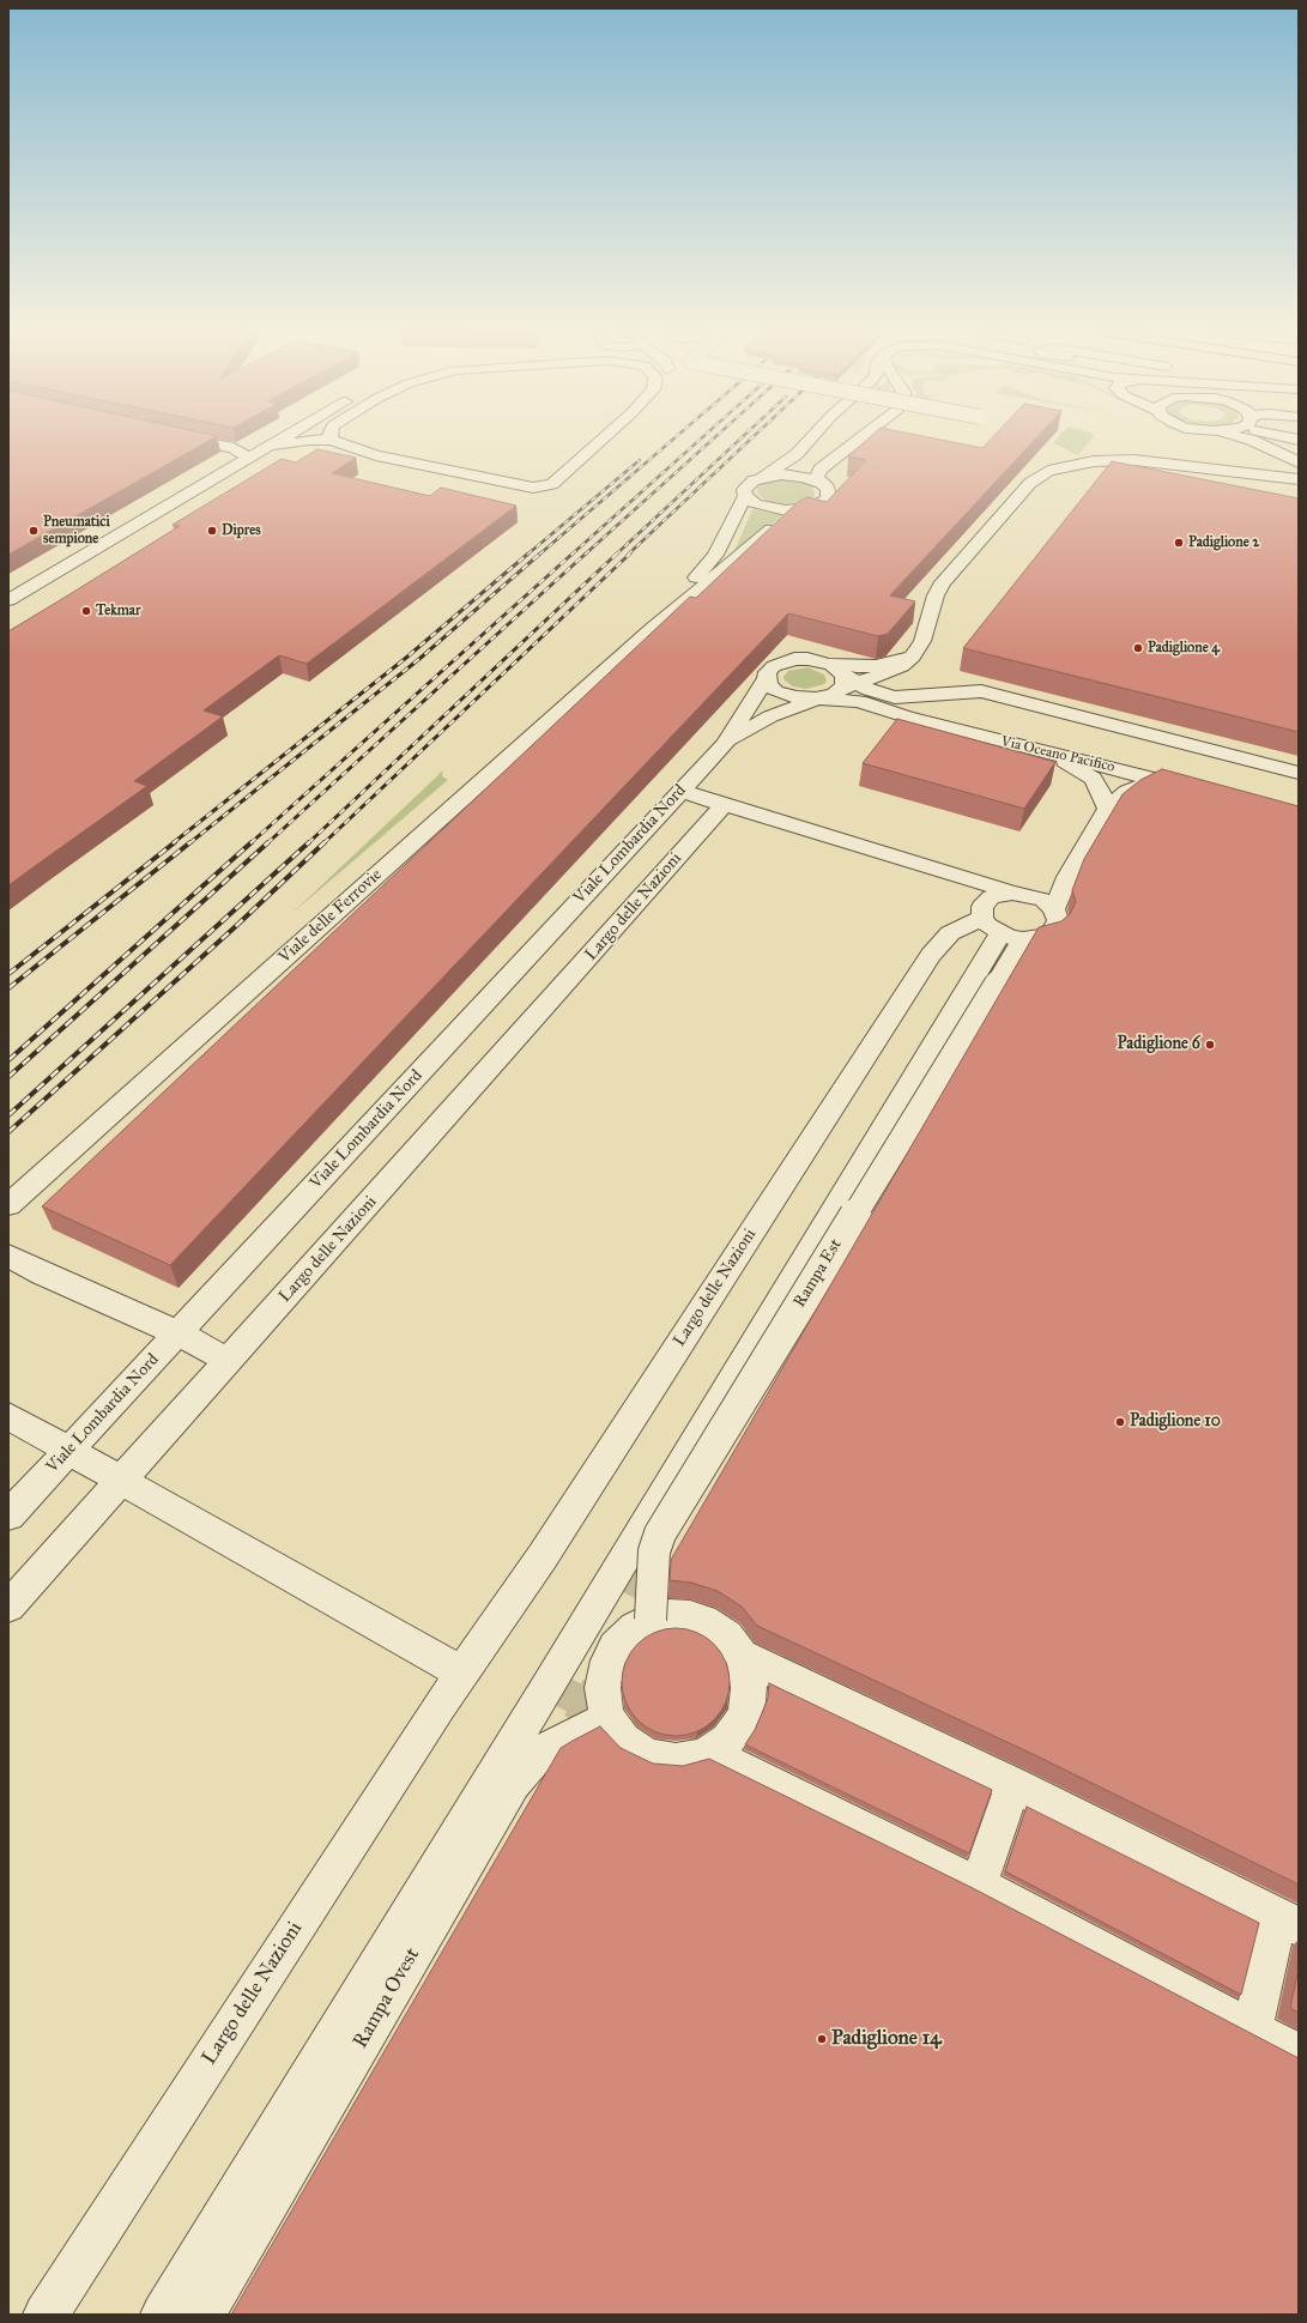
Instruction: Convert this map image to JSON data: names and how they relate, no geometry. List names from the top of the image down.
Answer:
{
  "streets": {
    "street": [
      "Via Oceano Pacifico",
      "Viale Lombardia Nord",
      "Largo delle Nazioni",
      "Viale delle Ferrovie",
      "Rampa Est",
      "Rampa Ovest"
    ]
  },
  "crossings": [
    ["Via Oceano Pacifico", "Viale Lombardia Nord"],
    ["Largo delle Nazioni", "Rampa Est"],
    ["Rampa Est", "Rampa Ovest"]
  ],
  "places": [
    "Pneumatici sempione",
    "Dipres",
    "Padiglione 2",
    "Tekmar",
    "Padiglione 4",
    "Padiglione 6",
    "Padiglione 10",
    "Padiglione 14"
  ]
}
